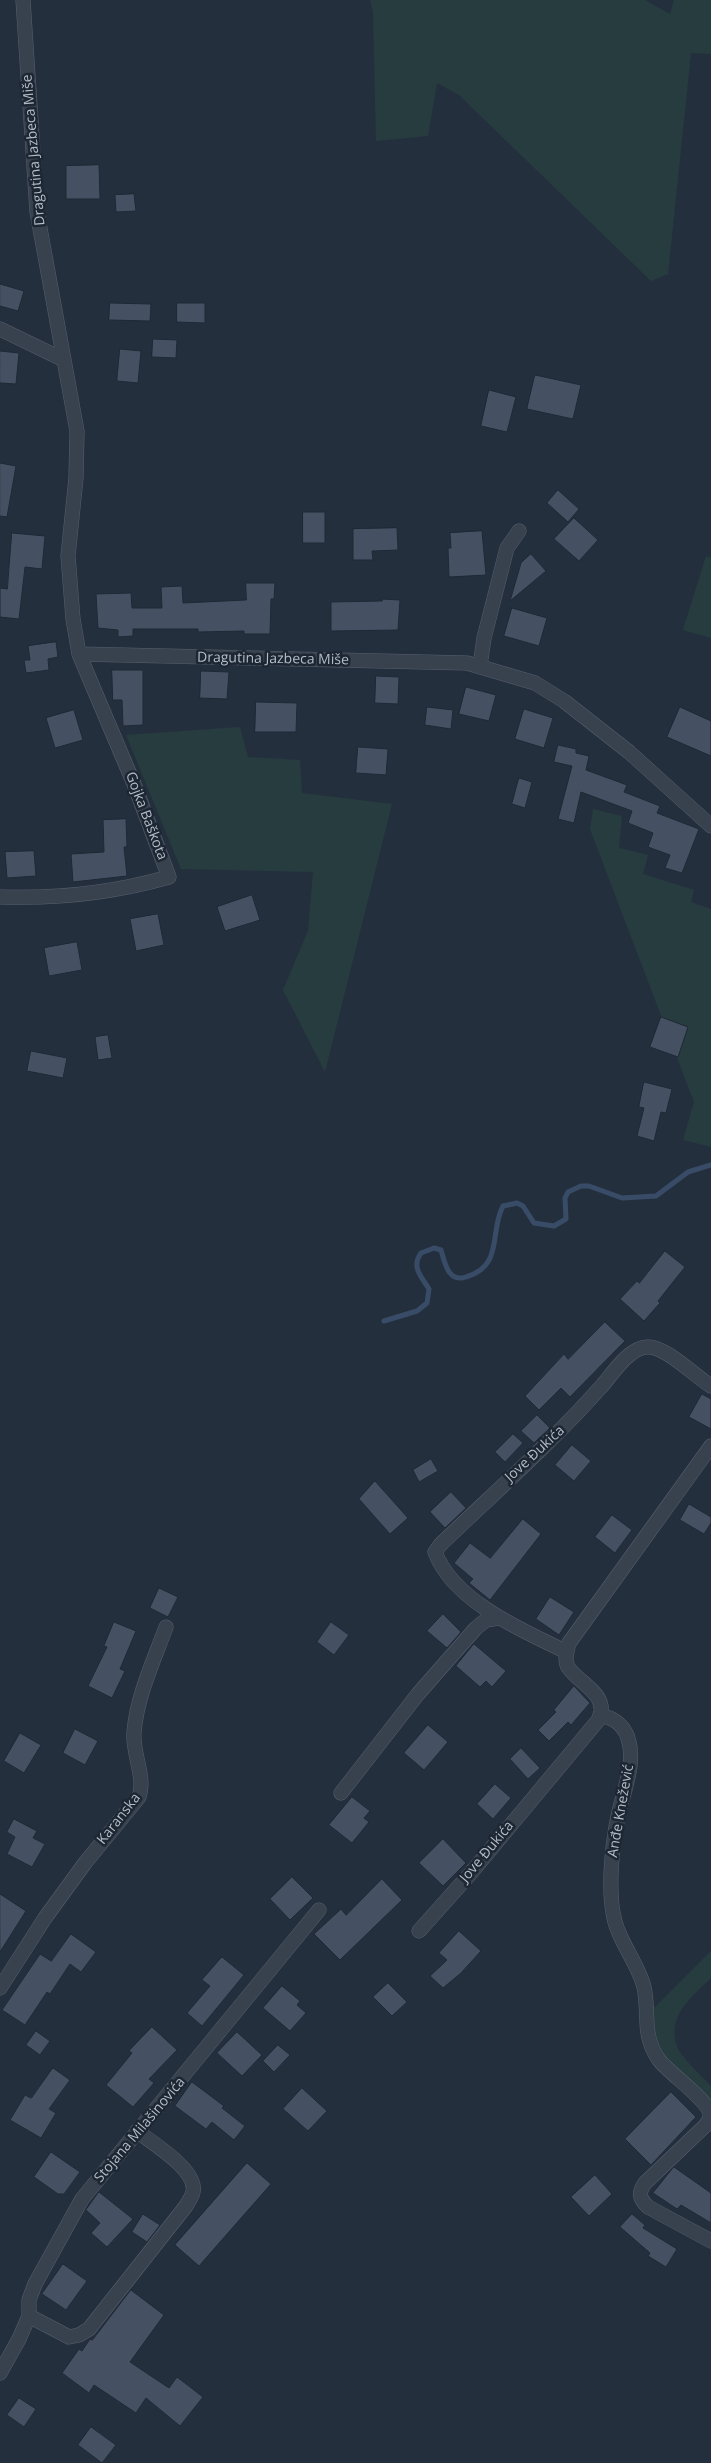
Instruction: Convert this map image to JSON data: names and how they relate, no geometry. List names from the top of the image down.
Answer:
{
  "streets": {
    "street": [
      "Dragutina Jazbeca Miše",
      "Gojka Baškota",
      "Jove Đukića",
      "Anđe Knežević",
      "Karanska",
      "Stojana Milašinovića"
    ]
  },
  "crossings": [
    ["Dragutina Jazbeca Miše", "Gojka Baškota"],
    ["Jove Đukića", "Anđe Knežević"]
  ]
}
